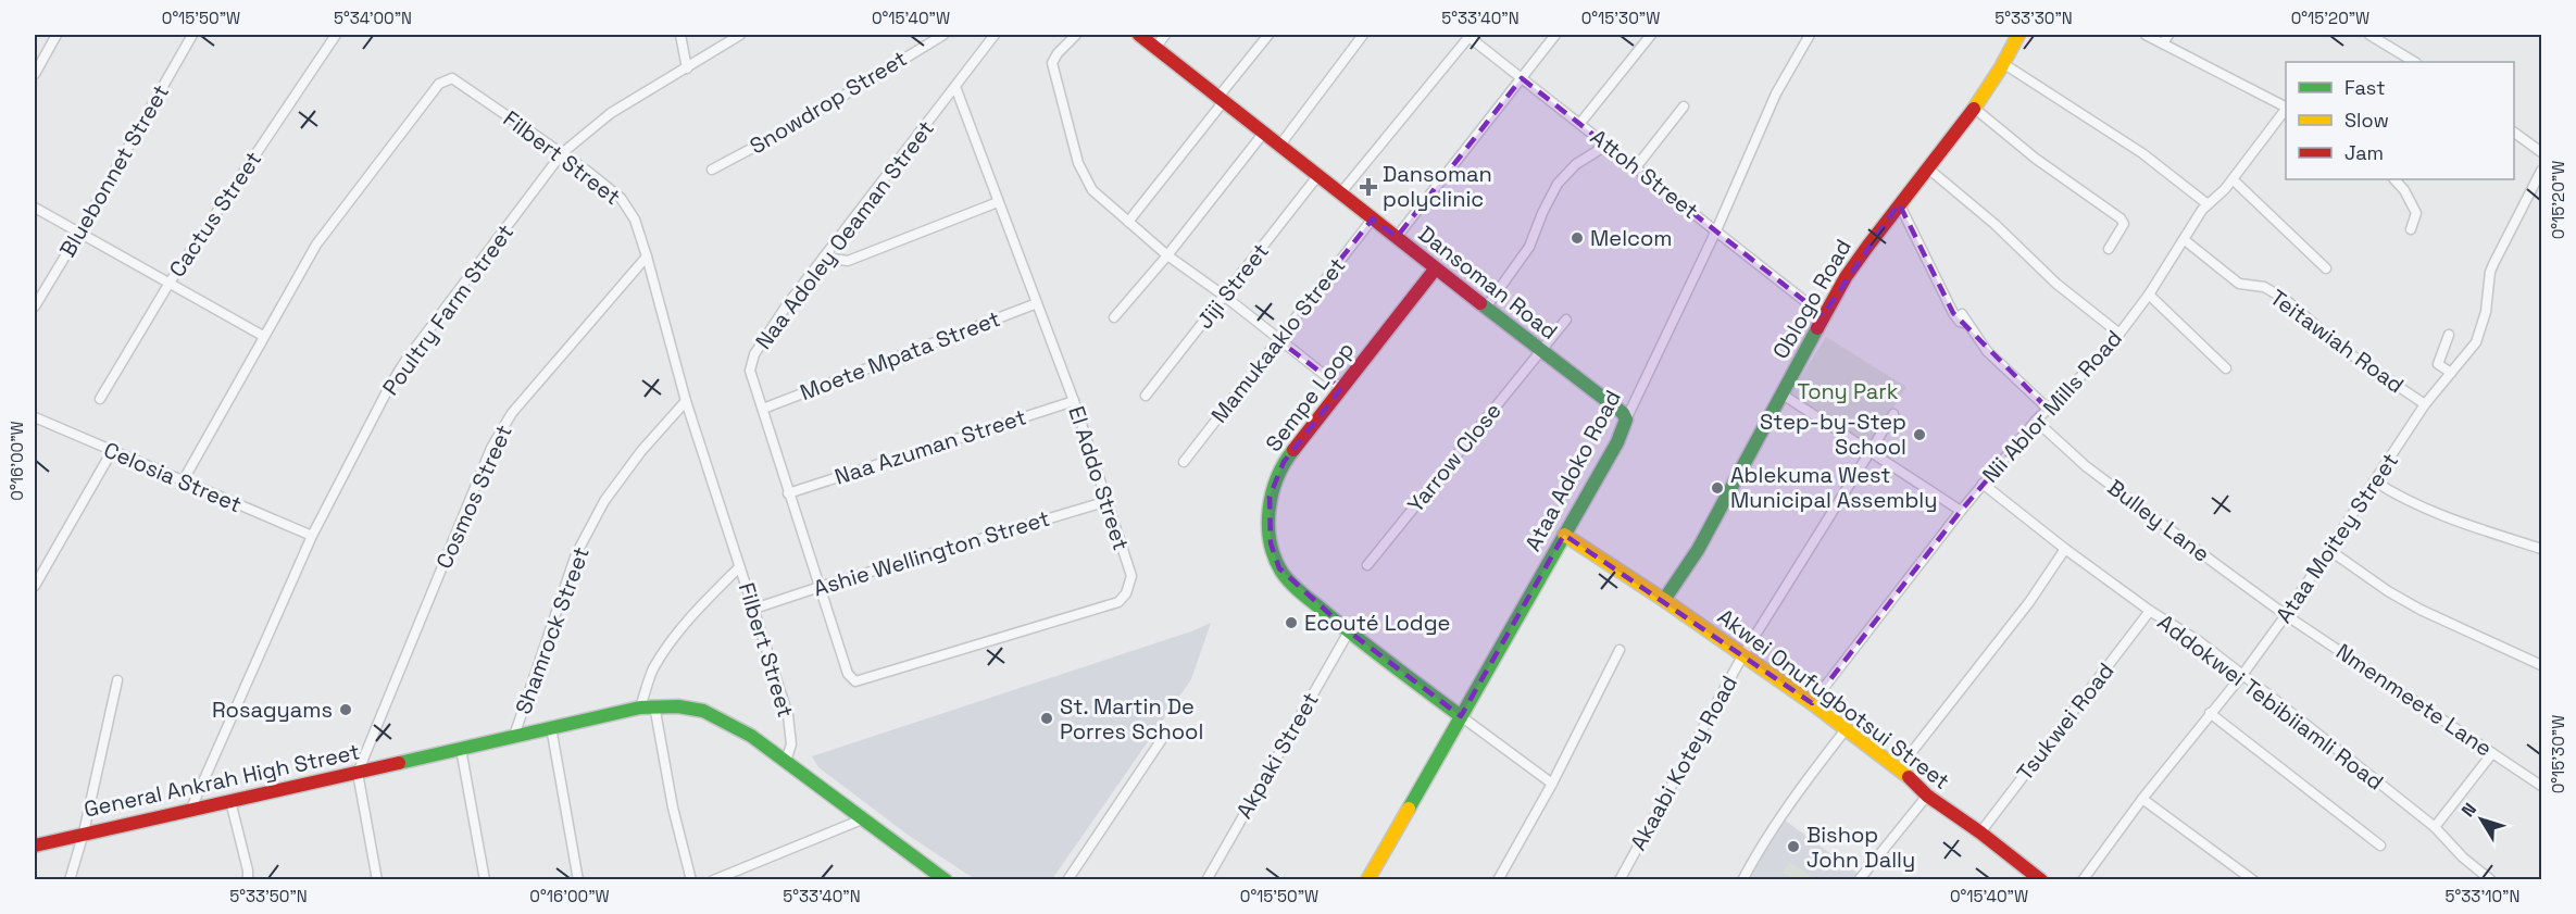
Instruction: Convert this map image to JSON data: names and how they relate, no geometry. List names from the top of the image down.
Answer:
{
  "streets": {
    "main road": [
      "Dansoman Road",
      "Oblogo Road",
      "Sempe Loop",
      "Ataa Adoko Road",
      "Akwei Onufugbotsui Street",
      "General Ankrah High Street"
    ],
    "street": [
      "Snowdrop Street",
      "Filbert Street",
      "Bluebonnet Street",
      "Attoh Street",
      "Cactus Street",
      "Naa Adoley Oeaman Street",
      "Jiji Street",
      "Poultry Farm Street",
      "Mamukaaklo Street",
      "Teitawiah Road",
      "Moete Mpata Street",
      "Nii Ablor Mills Road",
      "Naa Azuman Street",
      "Yarrow Close",
      "Celosia Street",
      "El Addo Street",
      "Cosmos Street",
      "Bulley Lane",
      "Ataa Moitey Street",
      "Ashie Wellington Street",
      "Shamrock Street",
      "Nmenmeete Lane",
      "Addokwei Tebibiiamli Road",
      "Tsukwei Road",
      "Akpaki Street",
      "Akaabi Kotey Road"
    ]
  },
  "crossings": [
    ["Filbert Street", "Poultry Farm Street"],
    ["Filbert Street", "Celosia Street"],
    ["Filbert Street", "Cosmos Street"],
    ["Filbert Street", "Ashie Wellington Street"],
    ["Filbert Street", "Shamrock Street"],
    ["Filbert Street", "General Ankrah High Street"],
    ["Attoh Street", "Oblogo Road"],
    ["Attoh Street", "Ataa Adoko Road"],
    ["Naa Adoley Oeaman Street", "Moete Mpata Street"],
    ["Naa Adoley Oeaman Street", "Naa Azuman Street"],
    ["Naa Adoley Oeaman Street", "El Addo Street"],
    ["Naa Adoley Oeaman Street", "Ashie Wellington Street"],
    ["Dansoman Road", "Jiji Street"],
    ["Dansoman Road", "Mamukaaklo Street"],
    ["Dansoman Road", "Sempe Loop"],
    ["Dansoman Road", "Yarrow Close"],
    ["Dansoman Road", "Ataa Adoko Road"],
    ["Oblogo Road", "Akwei Onufugbotsui Street"],
    ["Poultry Farm Street", "Celosia Street"],
    ["Poultry Farm Street", "General Ankrah High Street"],
    ["Teitawiah Road", "Nii Ablor Mills Road"],
    ["Teitawiah Road", "Ataa Moitey Street"],
    ["Moete Mpata Street", "El Addo Street"],
    ["Sempe Loop", "Ataa Adoko Road"],
    ["Sempe Loop", "Akpaki Street"],
    ["Nii Ablor Mills Road", "Bulley Lane"],
    ["Nii Ablor Mills Road", "Akwei Onufugbotsui Street"],
    ["Nii Ablor Mills Road", "Addokwei Tebibiiamli Road"],
    ["Naa Azuman Street", "El Addo Street"],
    ["Ataa Adoko Road", "Akwei Onufugbotsui Street"],
    ["El Addo Street", "Ashie Wellington Street"],
    ["Cosmos Street", "General Ankrah High Street"],
    ["Bulley Lane", "Ataa Moitey Street"],
    ["Bulley Lane", "Nmenmeete Lane"],
    ["Ataa Moitey Street", "Nmenmeete Lane"],
    ["Ataa Moitey Street", "Addokwei Tebibiiamli Road"],
    ["Shamrock Street", "General Ankrah High Street"],
    ["Akwei Onufugbotsui Street", "Tsukwei Road"],
    ["Akwei Onufugbotsui Street", "Akaabi Kotey Road"],
    ["Addokwei Tebibiiamli Road", "Tsukwei Road"]
  ],
  "parks": ["Tony Park"],
  "places": {
    "health": ["Dansoman polyclinic"],
    "other": [
      "Melcom",
      "Step-by-Step School",
      "Ablekuma West Municipal Assembly",
      "Ecouté Lodge",
      "Rosagyams",
      "St. Martin De Porres School",
      "Bishop John Dally"
    ]
  },
  "legend": ["Fast", "Slow", "Jam"],
  "north": "top left",
  "coordinates": [
    "0°15'50\"W",
    "5°34'00\"N",
    "0°15'40\"W",
    "5°33'40\"N",
    "0°15'30\"W",
    "5°33'30\"N",
    "0°15'20\"W",
    "0°16'00\"W",
    "5°33'50\"N",
    "5°33'10\"N"
  ]
}
